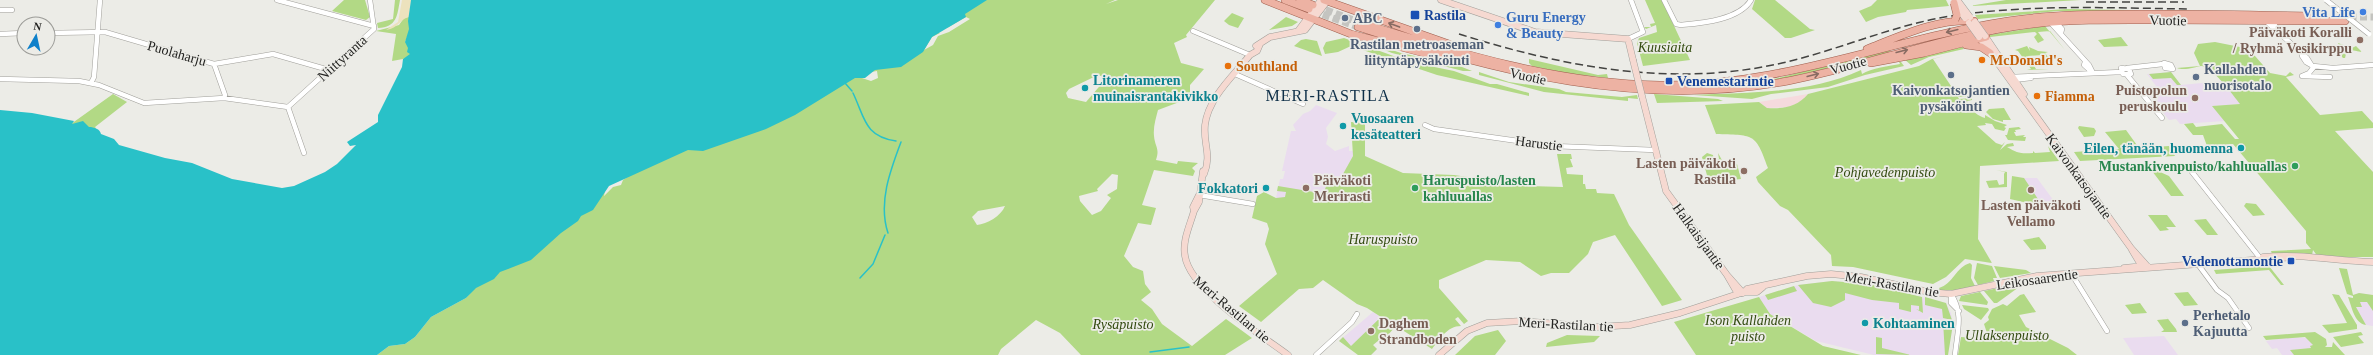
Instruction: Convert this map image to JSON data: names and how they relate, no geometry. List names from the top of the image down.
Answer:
{
  "streets": {
    "main road": ["Vuotie"],
    "street": [
      "Puolaharju",
      "Niittyranta",
      "Harustie",
      "Kaivonkatsojantie",
      "Halkaisijantie",
      "Leikosaarentie",
      "Meri-Rastilan tie"
    ]
  },
  "crossings": [
    ["Puolaharju", "Niittyranta"],
    ["Harustie", "Halkaisijantie"],
    ["Kaivonkatsojantie", "Leikosaarentie"],
    ["Halkaisijantie", "Meri-Rastilan tie"],
    ["Leikosaarentie", "Meri-Rastilan tie"]
  ],
  "districts": ["MERI-RASTILA"],
  "parks": [
    "Kuusiaita",
    "Pohjavedenpuisto",
    "Haruspuisto",
    "Ison Kallahden puisto",
    "Rysäpuisto",
    "Ullaksenpuisto"
  ],
  "places": {
    "other": [
      "Vita Life",
      "ABC",
      "Guru Energy & Beauty",
      "Rastilan metroaseman liityntäpysäköinti",
      "Päiväkoti Koralli / Ryhmä Vesikirppu",
      "McDonald's",
      "Southland",
      "Kaivonkatsojantien pysäköinti",
      "Kallahden nuorisotalo",
      "Litorinameren muinaisrantakivikko",
      "Fiamma",
      "Puistopolun peruskoulu",
      "Vuosaaren kesäteatteri",
      "Eilen, tänään, huomenna",
      "Mustankivenpuisto/kahluuallas",
      "Lasten päiväkoti Rastila",
      "Fokkatori",
      "Päiväkoti Merirasti",
      "Haruspuisto/lasten kahluuallas",
      "Lasten päiväkoti Vellamo",
      "Kohtaaminen",
      "Perhetalo Kajuutta",
      "Daghem Strandboden"
    ],
    "transit": ["Rastila", "Venemestarintie", "Vedenottamontie"]
  },
  "north": "top"
}
